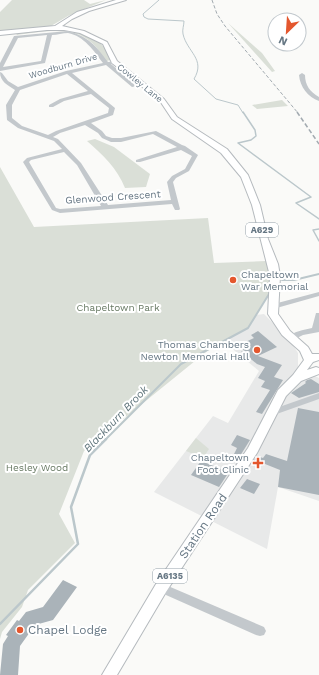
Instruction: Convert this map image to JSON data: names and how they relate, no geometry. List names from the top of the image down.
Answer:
{
  "streets": {
    "main road": [
      "Cowley Lane",
      "A629",
      "Station Road",
      "A6135"
    ],
    "street": ["Woodburn Drive", "Glenwood Crescent"]
  },
  "crossings": [
    ["Woodburn Drive", "Cowley Lane"],
    ["Cowley Lane", "Station Road"],
    ["Cowley Lane", "A6135"],
    ["Station Road", "A6135"]
  ],
  "water": ["Blackburn Brook"],
  "parks": ["Chapeltown Park", "Hesley Wood"],
  "places": {
    "other": ["Chapeltown War Memorial", "Thomas Chambers Newton Memorial Hall", "Chapel Lodge"],
    "health": ["Chapeltown Foot Clinic"]
  },
  "north": "bottom left"
}
